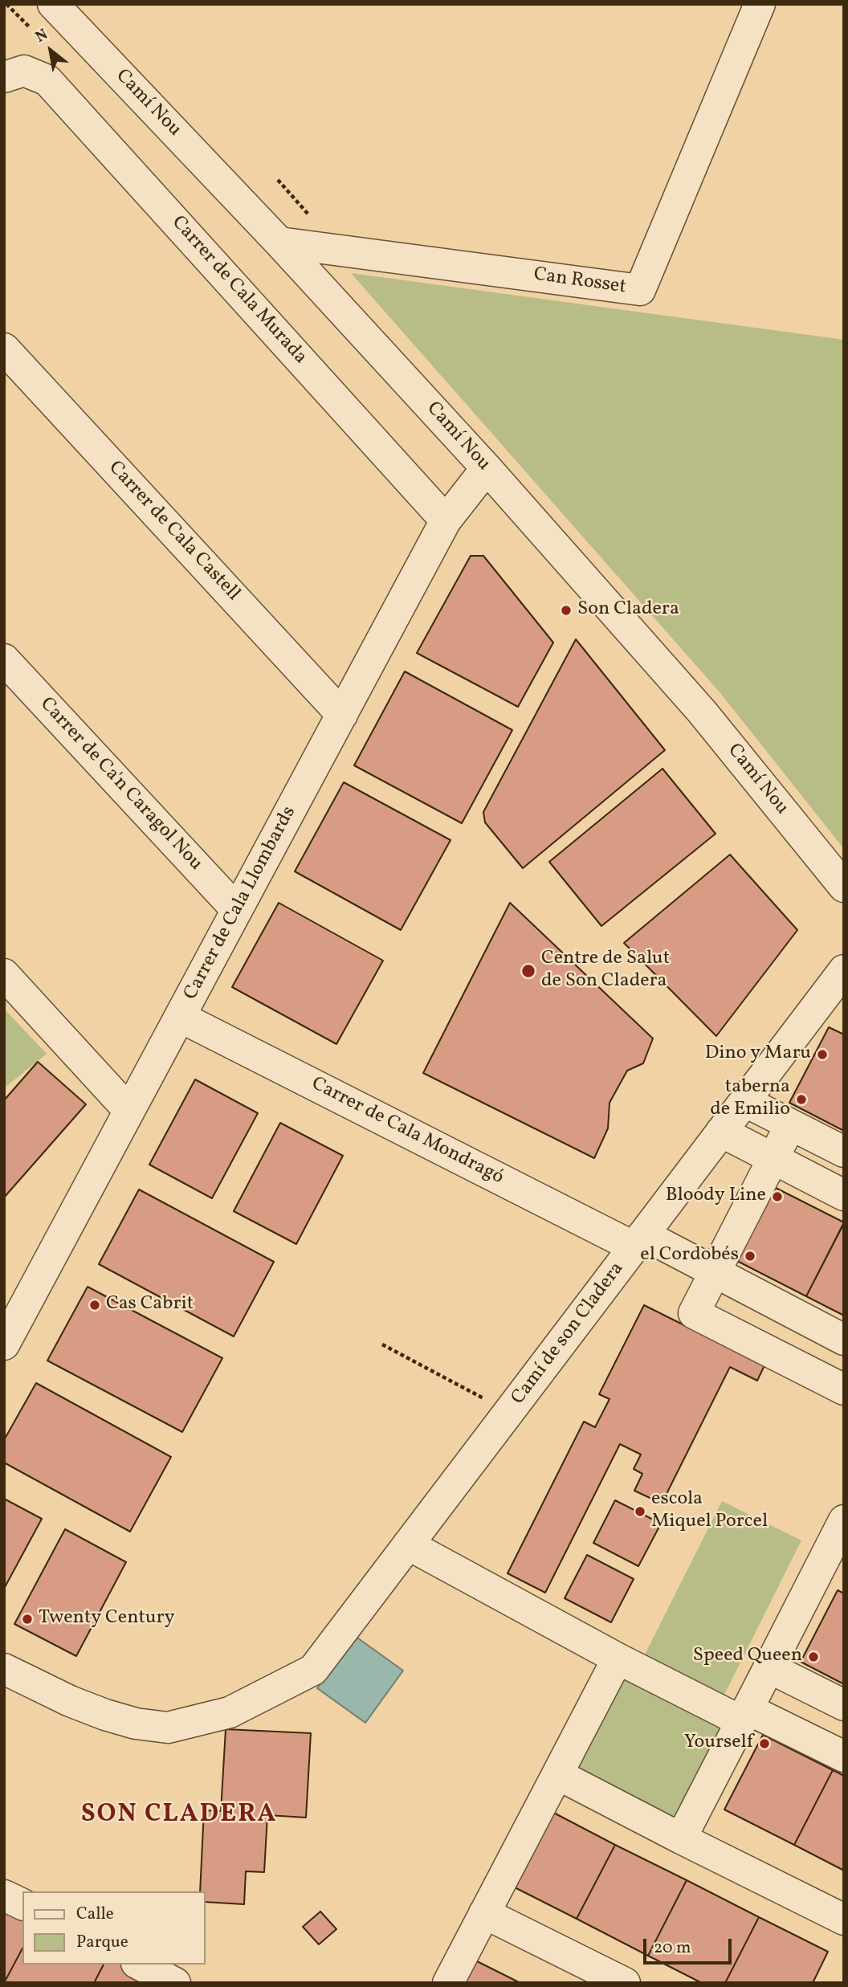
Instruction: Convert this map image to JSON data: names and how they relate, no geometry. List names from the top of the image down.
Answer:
{
  "streets": {
    "street": [
      "Camí Nou",
      "Can Rosset",
      "Carrer de Cala Murada",
      "Carrer de Cala Castell",
      "Carrer de Ca'n Caragol Nou",
      "Carrer de Cala Llombards",
      "Carrer de Cala Mondragó",
      "Camí de son Cladera"
    ]
  },
  "crossings": [
    ["Camí Nou", "Can Rosset"],
    ["Camí Nou", "Carrer de Cala Llombards"],
    ["Carrer de Cala Murada", "Carrer de Cala Llombards"],
    ["Carrer de Cala Castell", "Carrer de Cala Llombards"],
    ["Carrer de Ca'n Caragol Nou", "Carrer de Cala Llombards"],
    ["Carrer de Cala Llombards", "Carrer de Cala Mondragó"],
    ["Carrer de Cala Mondragó", "Camí de son Cladera"]
  ],
  "districts": ["SON CLADERA"],
  "places": [
    "Son Cladera",
    "Centre de Salut de Son Cladera",
    "Dino y Maru",
    "taberna de Emilio",
    "Bloody Line",
    "el Cordobés",
    "Cas Cabrit",
    "escola Miquel Porcel",
    "Twenty Century",
    "Speed Queen",
    "Yourself"
  ],
  "legend": ["Calle", "Parque"],
  "scale_bar": "20 m",
  "north": "top left"
}
